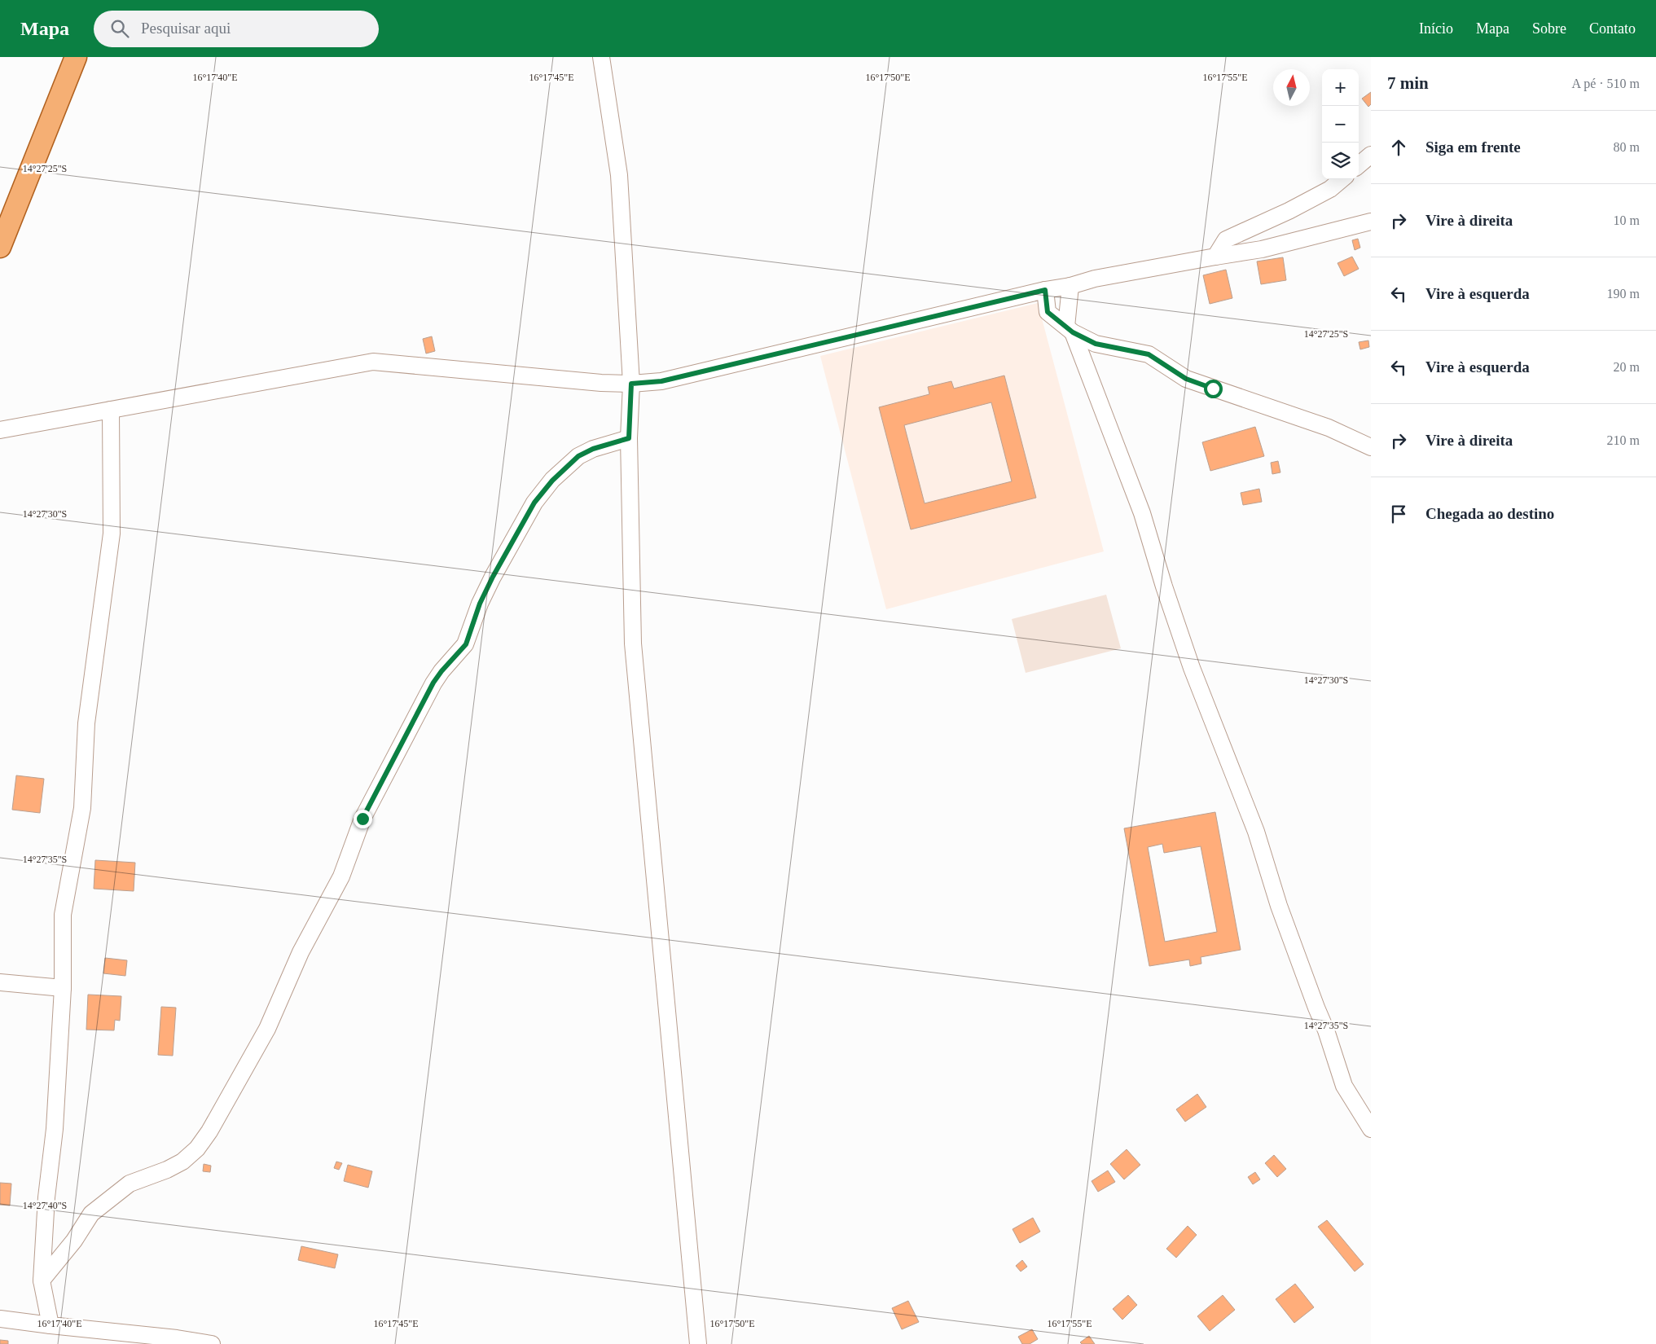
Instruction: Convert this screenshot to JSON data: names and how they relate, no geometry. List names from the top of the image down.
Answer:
{
  "north": "top",
  "page": {
    "header": "Mapa",
    "search": "Pesquisar aqui",
    "nav": [
      "Início",
      "Mapa",
      "Sobre",
      "Contato"
    ],
    "heading": ["7 min", "A pé · 510 m"],
    "map_buttons": ["+", "−"],
    "list": [
      ["Siga em frente", "80 m"],
      ["Vire à direita", "10 m"],
      ["Vire à esquerda", "190 m"],
      ["Vire à esquerda", "20 m"],
      ["Vire à direita", "210 m"],
      "Chegada ao destino"
    ]
  },
  "coordinates": [
    "16°17'40\"E",
    "16°17'45\"E",
    "16°17'50\"E",
    "16°17'55\"E",
    "14°27'25\"S",
    "14°27'30\"S",
    "14°27'35\"S",
    "14°27'40\"S"
  ]
}
